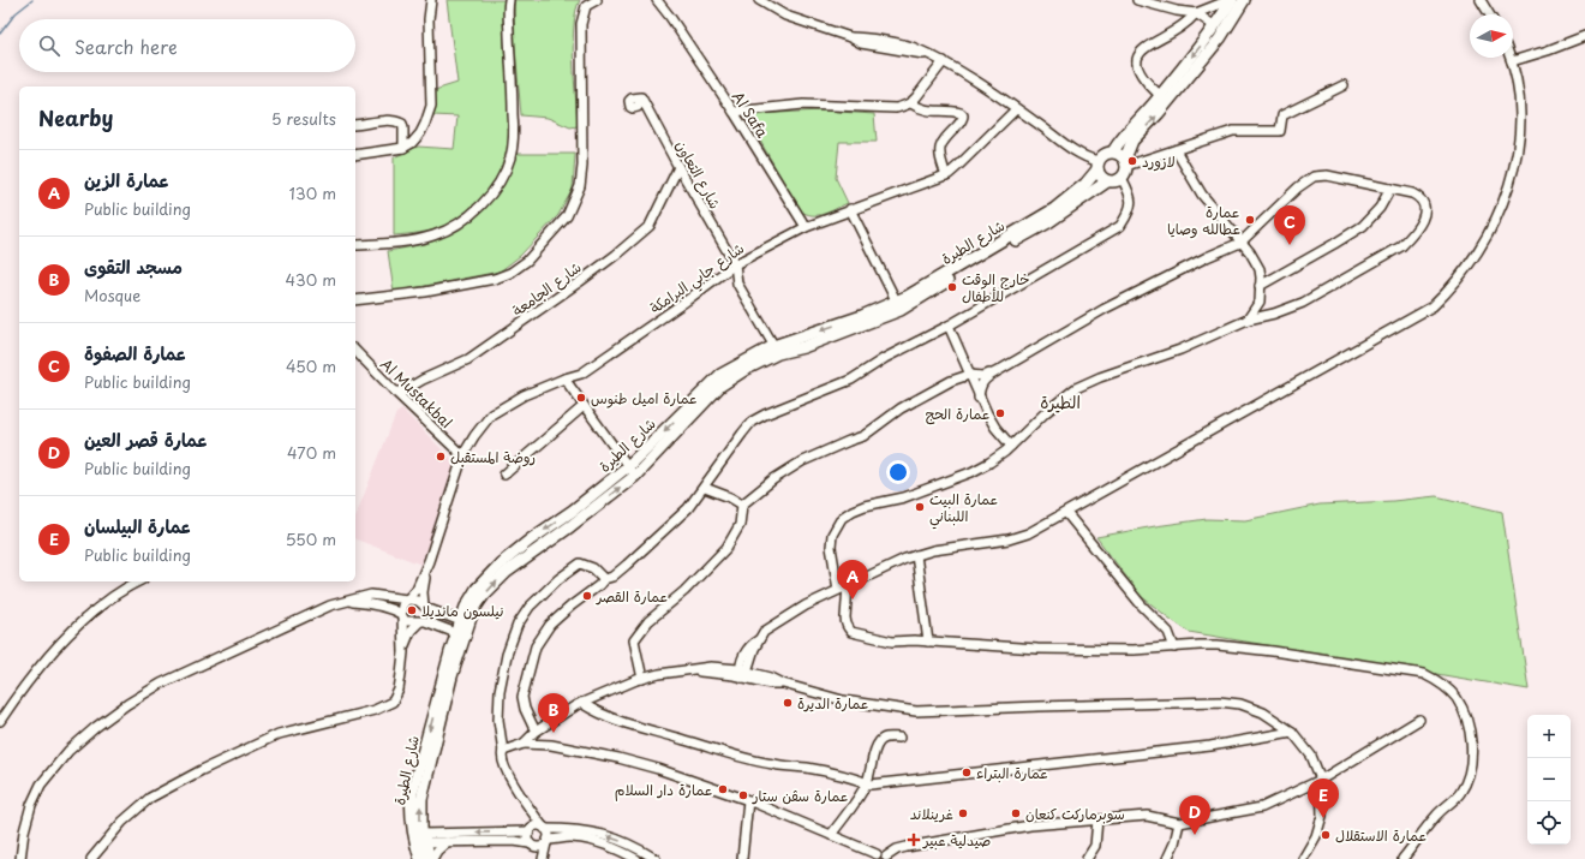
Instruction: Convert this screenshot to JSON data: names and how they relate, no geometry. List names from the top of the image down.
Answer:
{
  "streets": {
    "main road": ["شارع الطيرة"],
    "street": [
      "Al Safa",
      "شارع التعاون",
      "شارع جابي البرامكة",
      "شارع الجامعة",
      "Al Mustakbal"
    ]
  },
  "crossings": [
    ["Al Safa", "شارع جابي البرامكة"],
    ["شارع التعاون", "شارع الطيرة"],
    ["شارع التعاون", "شارع جابي البرامكة"],
    ["شارع التعاون", "شارع الجامعة"],
    ["شارع جابي البرامكة", "Al Mustakbal"],
    ["شارع الجامعة", "Al Mustakbal"]
  ],
  "districts": ["الطيرة"],
  "places": {
    "other": [
      "لازورد",
      "عمارة عطالله وصايا",
      "خارج الوقت للأطفال",
      "عمارة اميل طنوس",
      "عمارة الحج",
      "روضة المستقبل",
      "عمارة البيت اللبناني",
      "عمارة القصر",
      "نيلسون مانديلا",
      "عمارة الديرة",
      "عمارة البتراء",
      "عمارة دار السلام",
      "عمارة سڤن ستار",
      "غرينلاند",
      "سوبرماركت كنعان",
      "عمارة الاستقلال"
    ],
    "health": ["صيدلية عبير"]
  },
  "north": "right",
  "page": {
    "search": "Search here",
    "heading": ["Nearby", "5 results"],
    "list": [
      {
        "mark": "A",
        "name": "عمارة الزين",
        "note": "Public building",
        "value": "130 m"
      },
      {
        "mark": "B",
        "name": "مسجد التقوى",
        "note": "Mosque",
        "value": "430 m"
      },
      {
        "mark": "C",
        "name": "عمارة الصفوة",
        "note": "Public building",
        "value": "450 m"
      },
      {
        "mark": "D",
        "name": "عمارة قصر العين",
        "note": "Public building",
        "value": "470 m"
      },
      {
        "mark": "E",
        "name": "عمارة البيلسان",
        "note": "Public building",
        "value": "550 m"
      }
    ],
    "pins": [
      "C",
      "A",
      "B",
      "E",
      "D"
    ],
    "map_buttons": ["+", "−"]
  }
}
